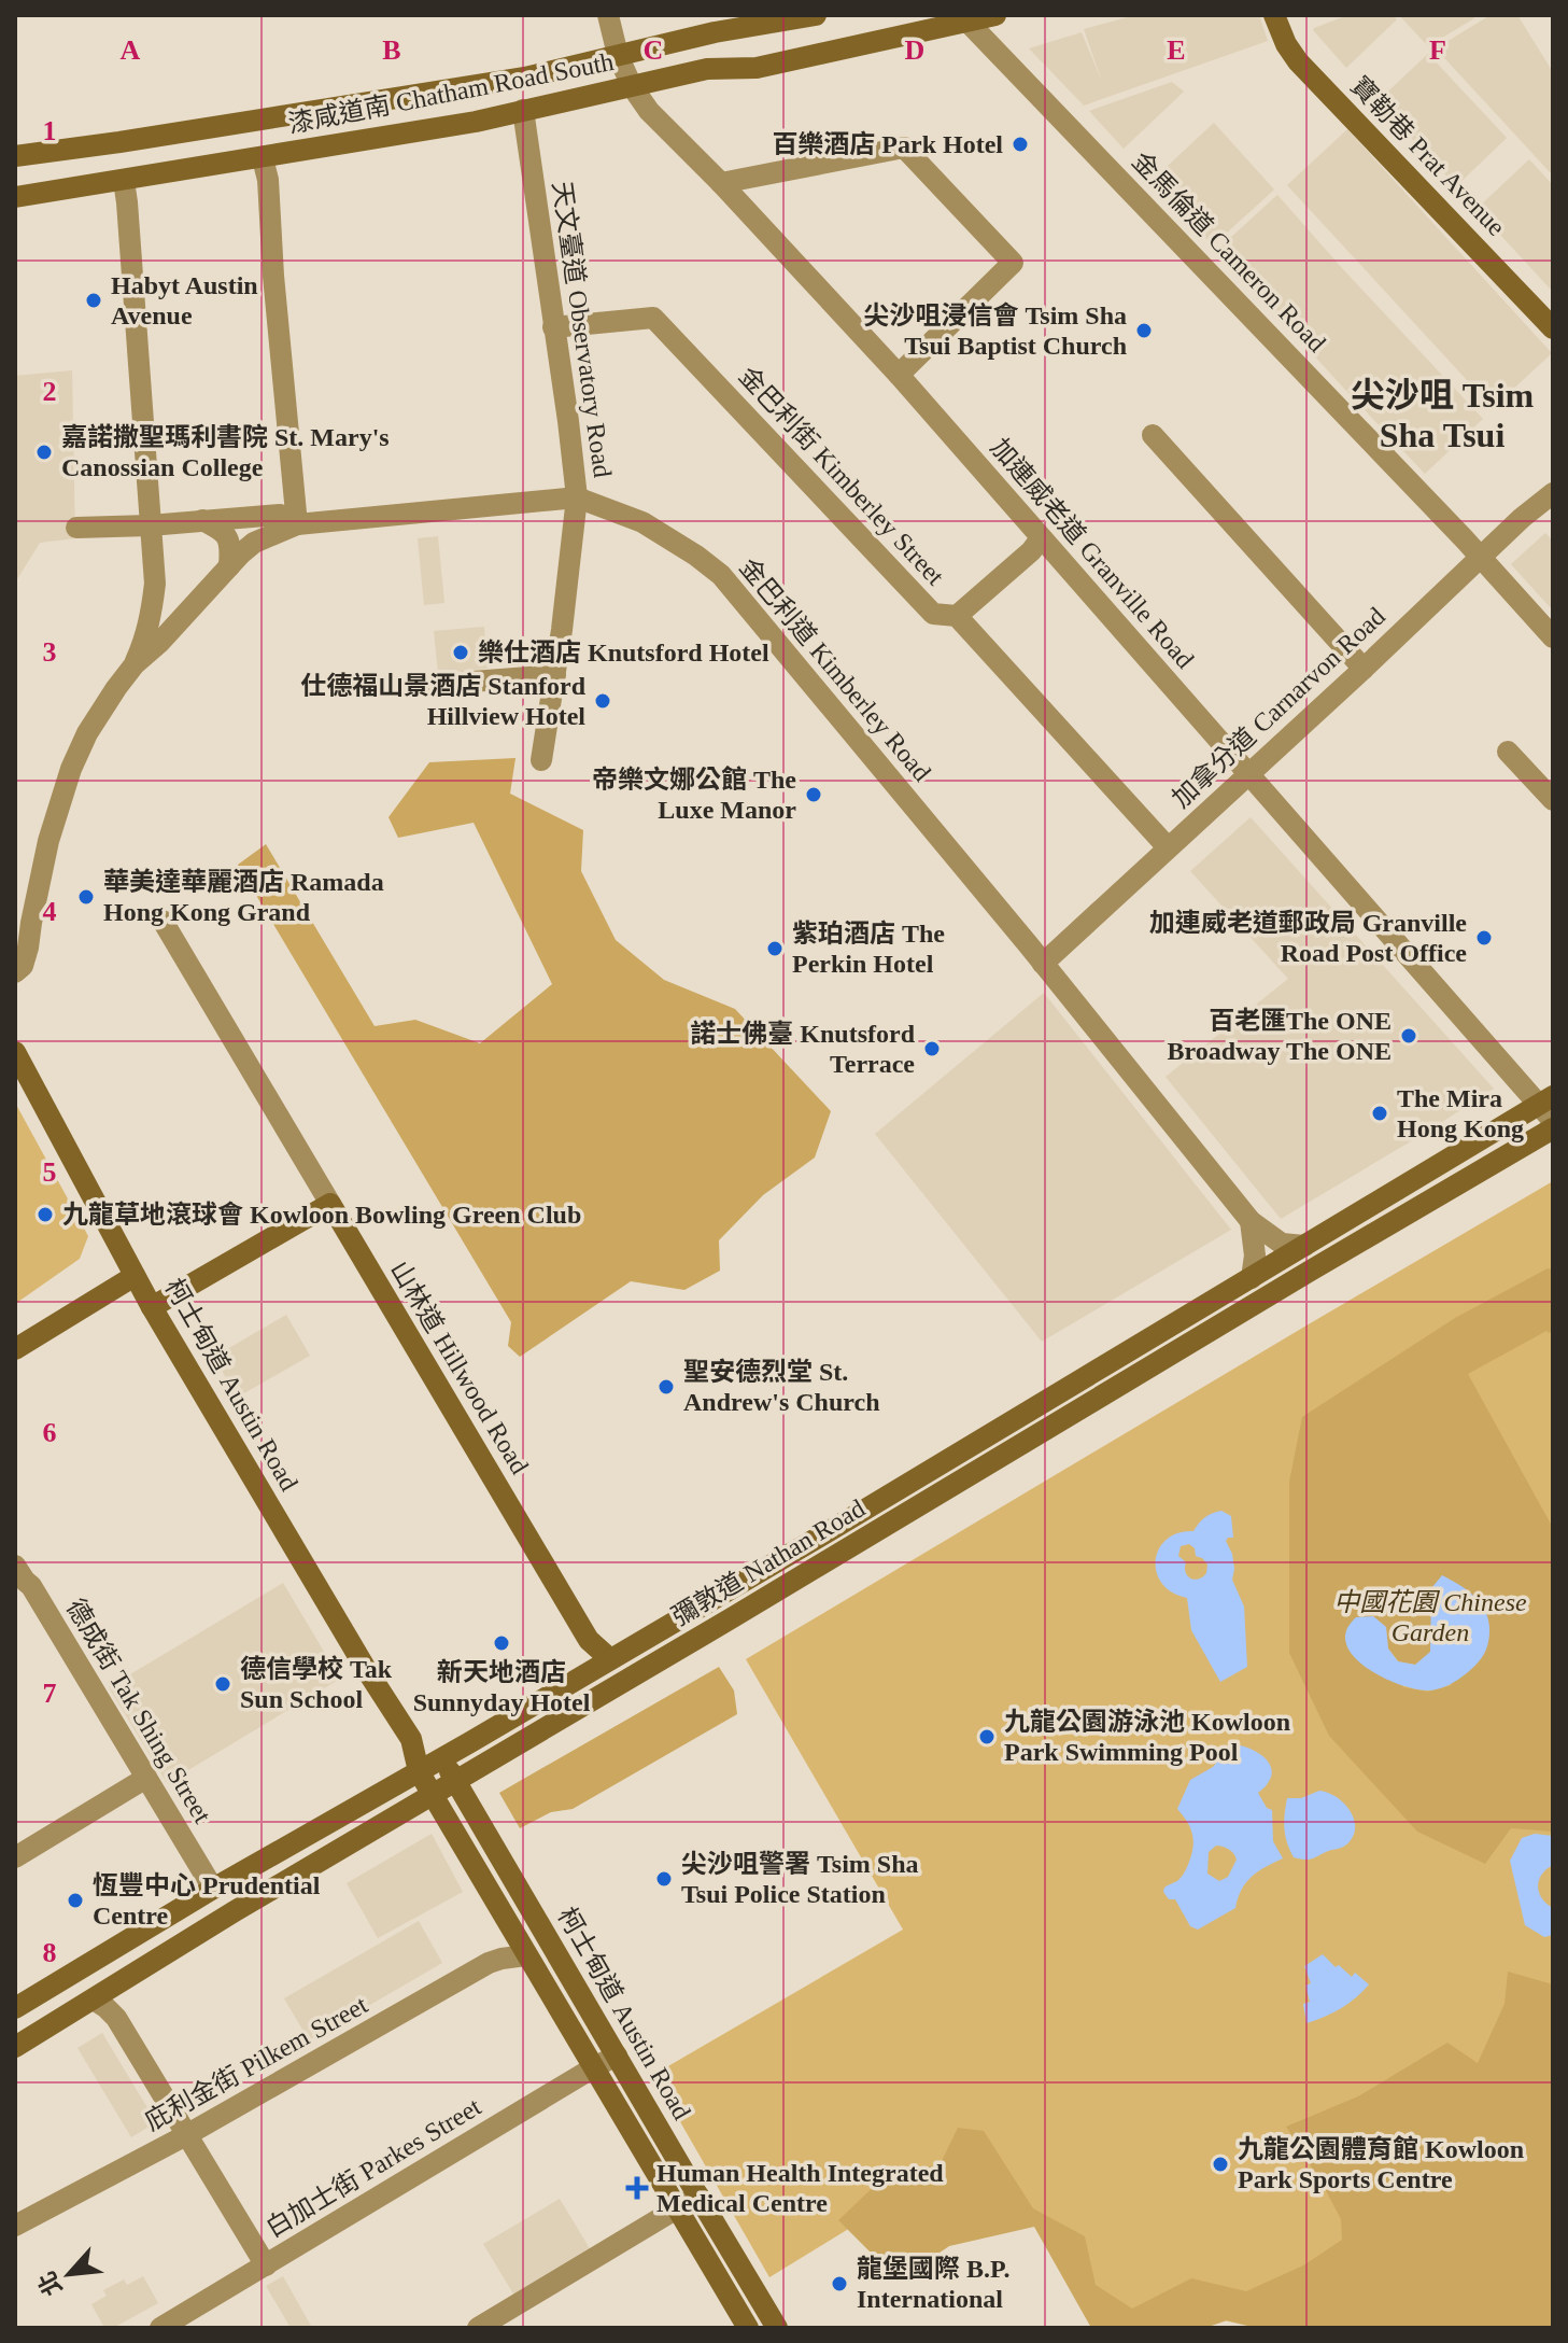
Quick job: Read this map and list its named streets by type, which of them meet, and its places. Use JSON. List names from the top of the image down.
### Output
{
  "streets": {
    "main road": [
      "漆咸道南 Chatham Road South",
      "寶勒巷 Prat Avenue",
      "山林道 Hillwood Road",
      "柯士甸道 Austin Road",
      "彌敦道 Nathan Road"
    ],
    "street": [
      "金馬倫道 Cameron Road",
      "天文臺道 Observatory Road",
      "金巴利街 Kimberley Street",
      "加連威老道 Granville Road",
      "金巴利道 Kimberley Road",
      "加拿分道 Carnarvon Road",
      "德成街 Tak Shing Street",
      "庇利金街 Pilkem Street",
      "白加士街 Parkes Street"
    ]
  },
  "crossings": [
    ["漆咸道南 Chatham Road South", "金馬倫道 Cameron Road"],
    ["漆咸道南 Chatham Road South", "天文臺道 Observatory Road"],
    ["漆咸道南 Chatham Road South", "加連威老道 Granville Road"],
    ["金馬倫道 Cameron Road", "加拿分道 Carnarvon Road"],
    ["天文臺道 Observatory Road", "金巴利街 Kimberley Street"],
    ["天文臺道 Observatory Road", "金巴利道 Kimberley Road"],
    ["金巴利街 Kimberley Street", "加拿分道 Carnarvon Road"],
    ["加連威老道 Granville Road", "加拿分道 Carnarvon Road"],
    ["加連威老道 Granville Road", "彌敦道 Nathan Road"],
    ["金巴利道 Kimberley Road", "加拿分道 Carnarvon Road"],
    ["金巴利道 Kimberley Road", "彌敦道 Nathan Road"],
    ["山林道 Hillwood Road", "彌敦道 Nathan Road"],
    ["柯士甸道 Austin Road", "彌敦道 Nathan Road"],
    ["柯士甸道 Austin Road", "庇利金街 Pilkem Street"],
    ["柯士甸道 Austin Road", "白加士街 Parkes Street"],
    ["彌敦道 Nathan Road", "德成街 Tak Shing Street"]
  ],
  "districts": ["尖沙咀 Tsim Sha Tsui"],
  "parks": ["中國花園 Chinese Garden"],
  "places": {
    "other": [
      "百樂酒店 Park Hotel",
      "Habyt Austin Avenue",
      "尖沙咀浸信會 Tsim Sha Tsui Baptist Church",
      "嘉諾撒聖瑪利書院 St. Mary's Canossian College",
      "樂仕酒店 Knutsford Hotel",
      "仕德福山景酒店 Stanford Hillview Hotel",
      "帝樂文娜公館 The Luxe Manor",
      "華美達華麗酒店 Ramada Hong Kong Grand",
      "加連威老道郵政局 Granville Road Post Office",
      "紫珀酒店 The Perkin Hotel",
      "百老匯The ONE Broadway The ONE",
      "諾士佛臺 Knutsford Terrace",
      "The Mira Hong Kong",
      "九龍草地滾球會 Kowloon Bowling Green Club",
      "聖安德烈堂 St. Andrew's Church",
      "新天地酒店 Sunnyday Hotel",
      "德信學校 Tak Sun School",
      "九龍公園游泳池 Kowloon Park Swimming Pool",
      "尖沙咀警署 Tsim Sha Tsui Police Station",
      "恆豐中心 Prudential Centre",
      "九龍公園體育館 Kowloon Park Sports Centre",
      "龍堡國際 B.P. International"
    ],
    "health": ["Human Health Integrated Medical Centre"]
  },
  "north": "bottom left",
  "grid": {
    "columns": [
      "A",
      "B",
      "C",
      "D",
      "E",
      "F"
    ],
    "rows": [
      "1",
      "2",
      "3",
      "4",
      "5",
      "6",
      "7",
      "8"
    ]
  }
}
